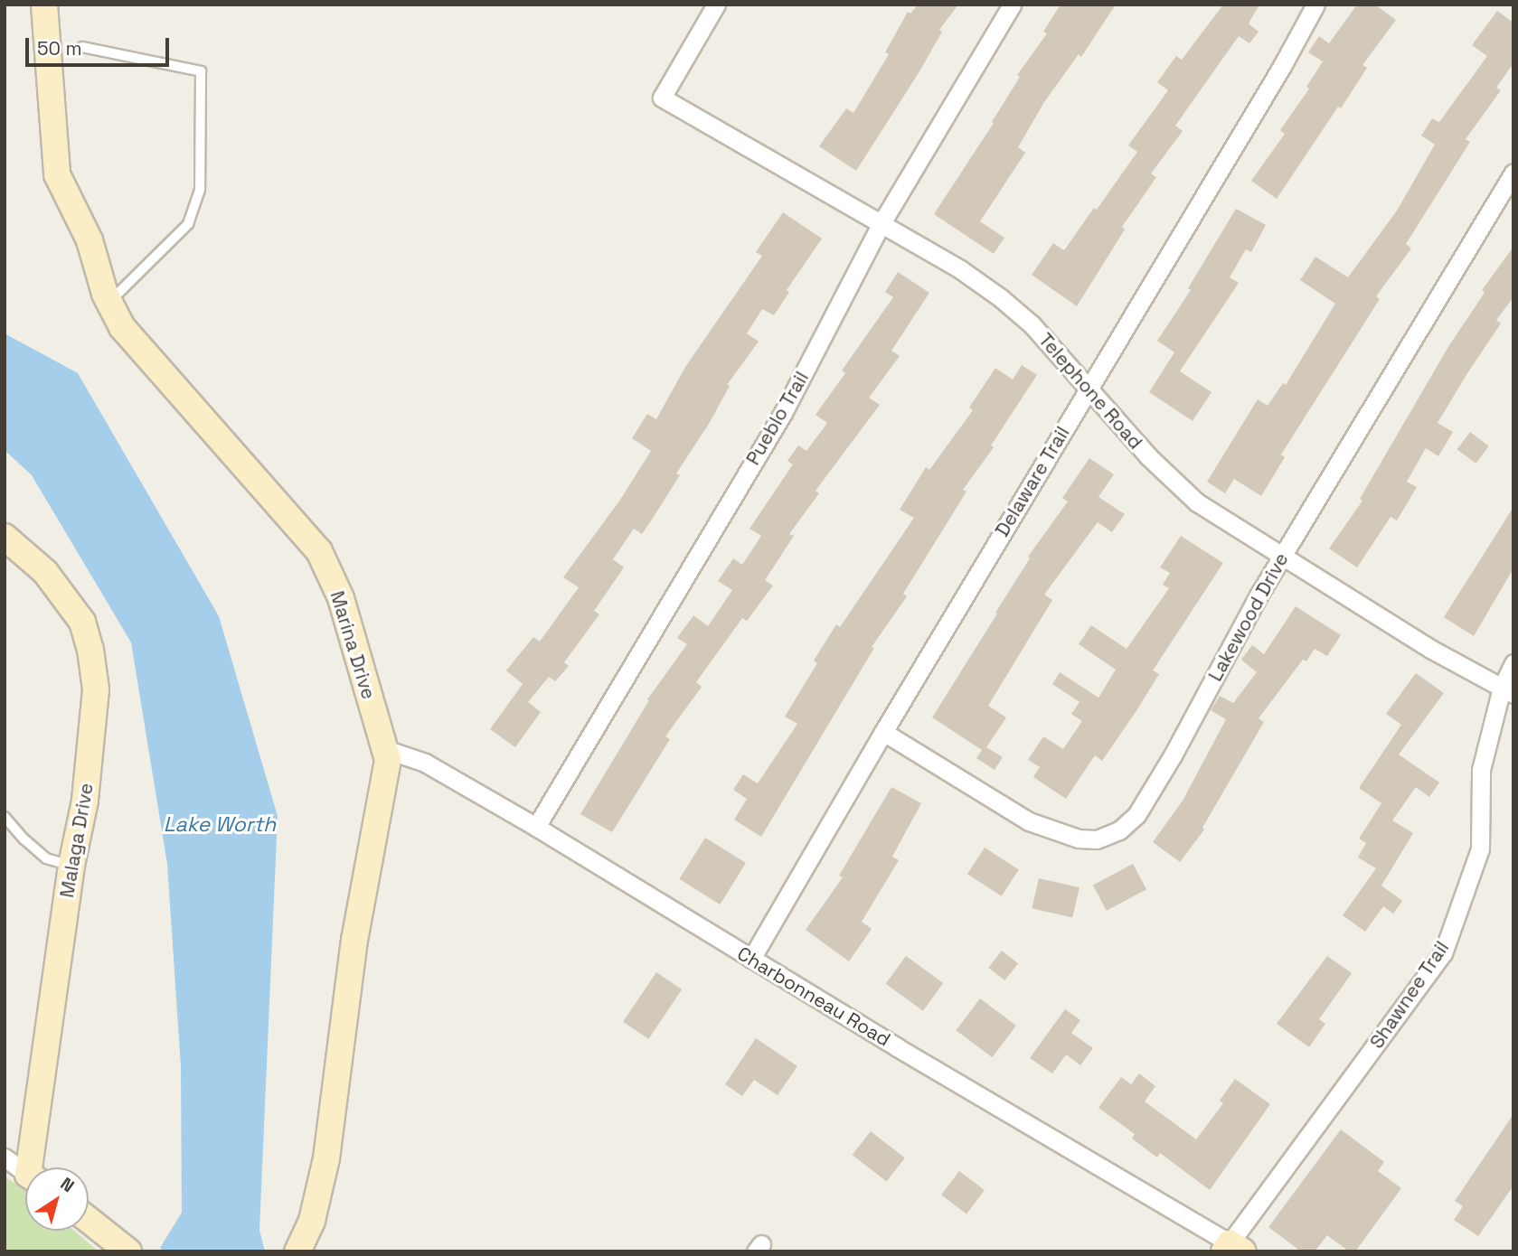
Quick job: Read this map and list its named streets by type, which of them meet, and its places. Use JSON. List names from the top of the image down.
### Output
{
  "streets": {
    "street": [
      "Telephone Road",
      "Pueblo Trail",
      "Delaware Trail",
      "Lakewood Drive",
      "Marina Drive",
      "Malaga Drive",
      "Shawnee Trail",
      "Charbonneau Road"
    ]
  },
  "crossings": [
    ["Telephone Road", "Pueblo Trail"],
    ["Telephone Road", "Delaware Trail"],
    ["Telephone Road", "Lakewood Drive"],
    ["Telephone Road", "Shawnee Trail"],
    ["Pueblo Trail", "Charbonneau Road"],
    ["Delaware Trail", "Lakewood Drive"],
    ["Delaware Trail", "Charbonneau Road"],
    ["Marina Drive", "Charbonneau Road"],
    ["Shawnee Trail", "Charbonneau Road"]
  ],
  "water": ["Lake Worth"],
  "scale_bar": "50 m",
  "north": "top right"
}
